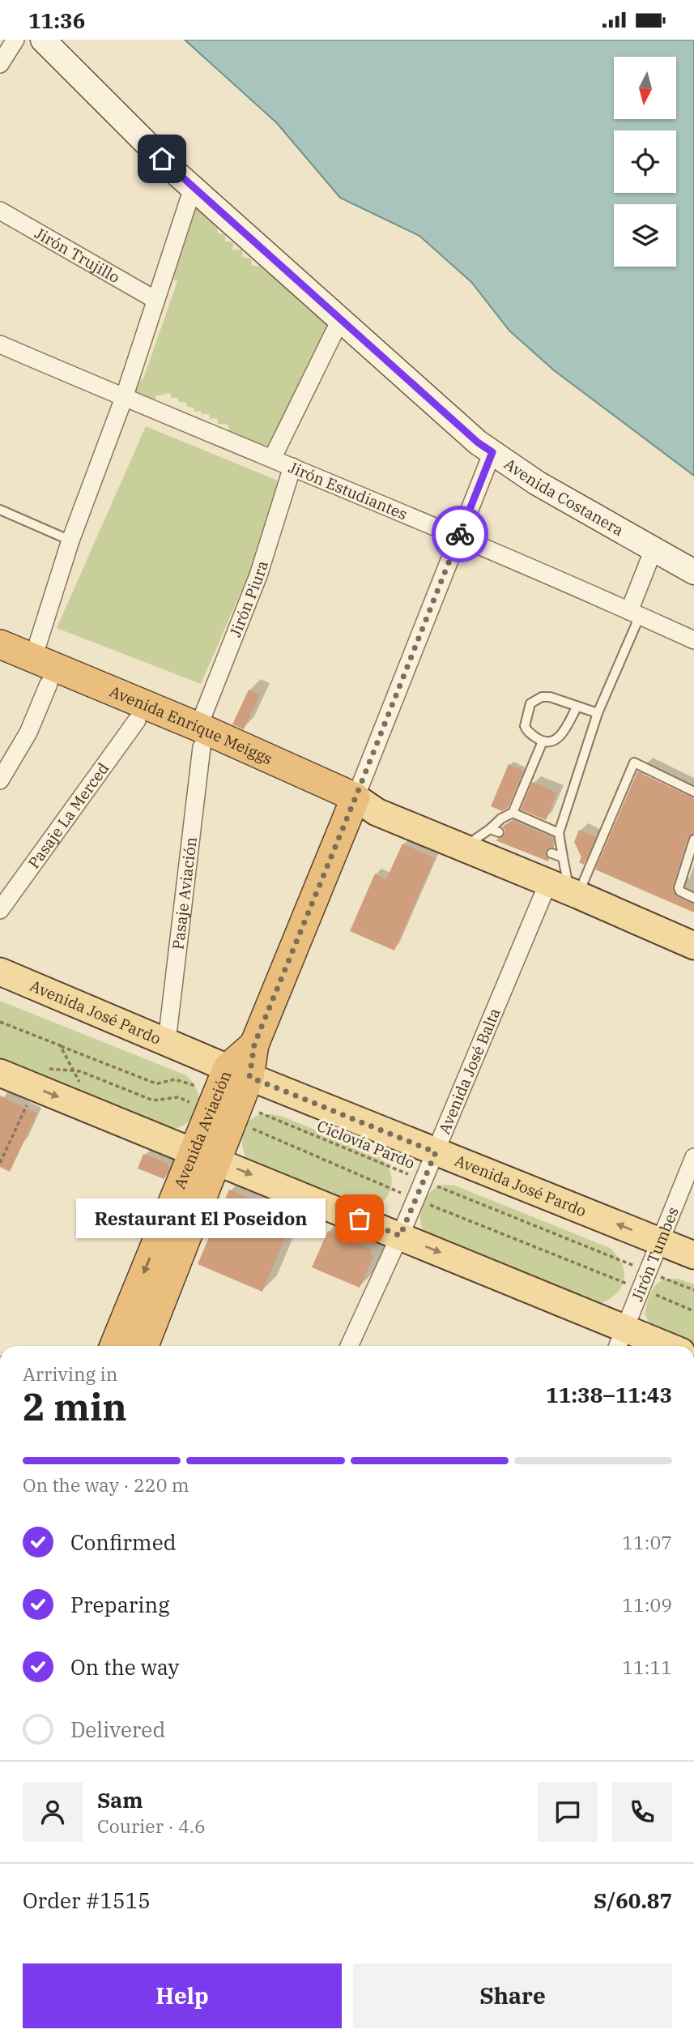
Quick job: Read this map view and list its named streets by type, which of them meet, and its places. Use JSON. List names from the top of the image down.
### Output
{
  "streets": {
    "highway": ["Avenida Enrique Meiggs", "Avenida Aviación"],
    "main road": ["Avenida Costanera", "Avenida José Pardo"],
    "street": [
      "Jirón Trujillo",
      "Jirón Estudiantes",
      "Jirón Piura",
      "Pasaje La Merced",
      "Pasaje Aviación",
      "Avenida José Balta",
      "Jirón Tumbes"
    ],
    "path": ["Ciclovía Pardo"]
  },
  "crossings": [
    ["Jirón Estudiantes", "Jirón Piura"],
    ["Jirón Estudiantes", "Avenida Aviación"],
    ["Avenida Costanera", "Avenida Aviación"],
    ["Jirón Piura", "Avenida Enrique Meiggs"],
    ["Jirón Piura", "Pasaje Aviación"],
    ["Avenida Enrique Meiggs", "Pasaje La Merced"],
    ["Avenida Enrique Meiggs", "Pasaje Aviación"],
    ["Avenida Enrique Meiggs", "Avenida José Balta"],
    ["Avenida Enrique Meiggs", "Avenida Aviación"],
    ["Pasaje Aviación", "Avenida José Pardo"],
    ["Avenida José Pardo", "Avenida José Balta"],
    ["Avenida José Pardo", "Avenida Aviación"],
    ["Avenida José Pardo", "Jirón Tumbes"],
    ["Avenida José Balta", "Ciclovía Pardo"],
    ["Avenida Aviación", "Ciclovía Pardo"],
    ["Ciclovía Pardo", "Jirón Tumbes"]
  ],
  "places": ["Restaurant El Poseidon"],
  "north": "bottom",
  "page": {
    "status": "11:36",
    "bubble": "Restaurant El Poseidon",
    "heading": ["2 min", "Arriving in", "11:38–11:43"],
    "panel": [
      "Sam",
      "Courier · 4.6",
      "Order #1515",
      "S/60.87"
    ],
    "bar": "On the way · 220 m",
    "list": [
      ["Confirmed", "11:07"],
      ["Preparing", "11:09"],
      ["On the way", "11:11"],
      "Delivered"
    ],
    "buttons": ["Help", "Share"]
  }
}
